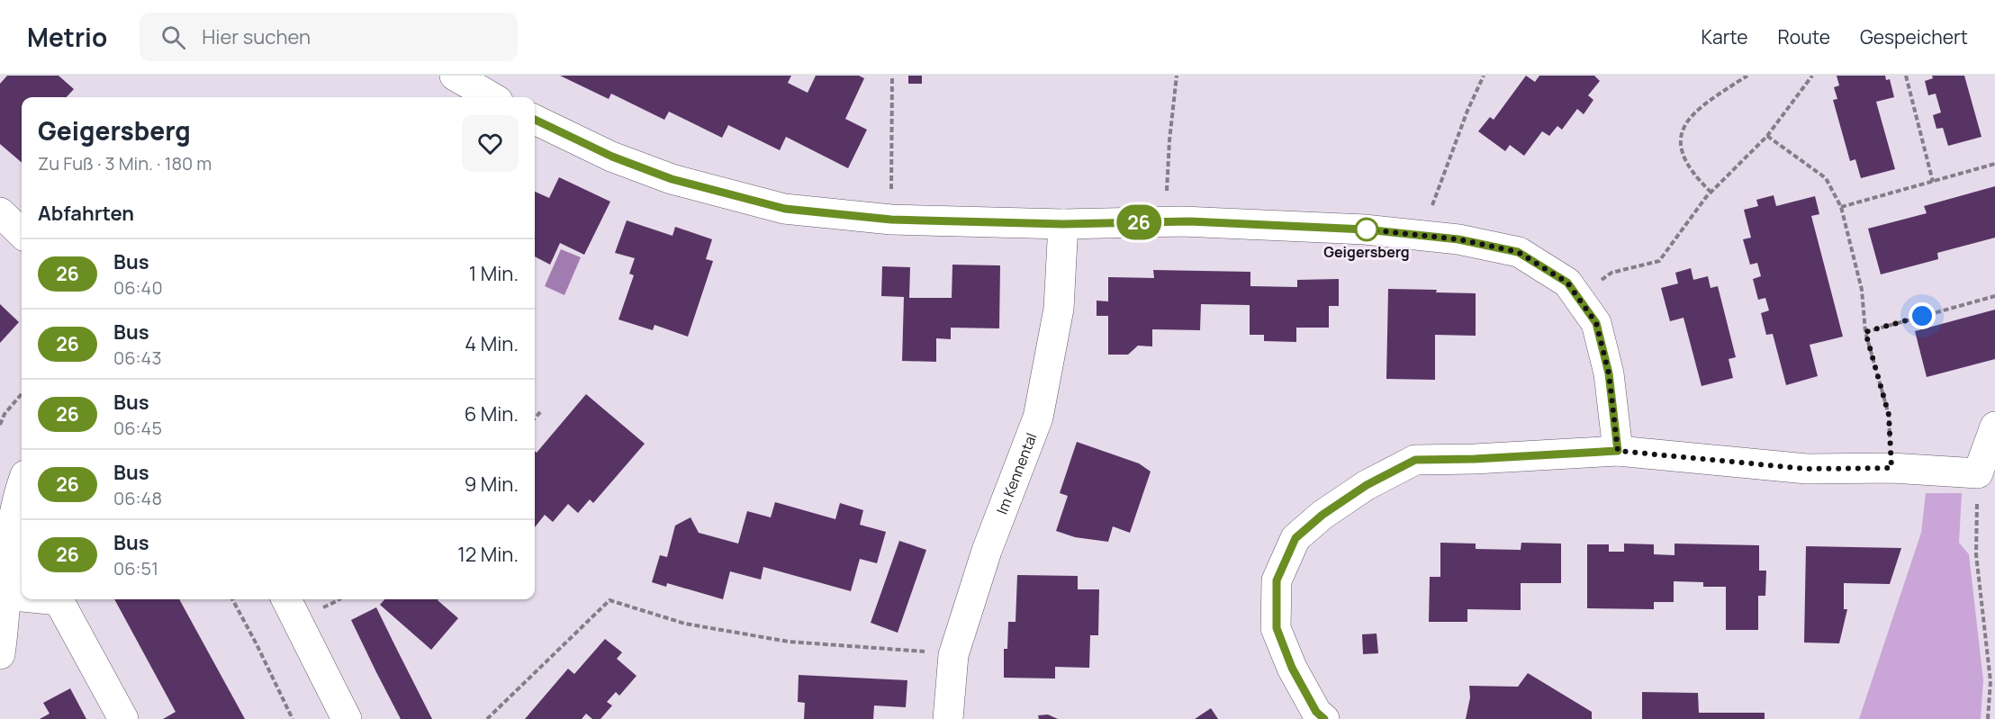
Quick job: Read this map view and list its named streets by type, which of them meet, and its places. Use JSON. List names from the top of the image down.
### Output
{
  "streets": {
    "street": ["Im Kennental"]
  },
  "places": ["Geigersberg"],
  "lines": ["bus line 26"],
  "page": {
    "header": "Metrio",
    "search": "Hier suchen",
    "nav": ["Karte", "Route", "Gespeichert"],
    "on_map": "26",
    "heading": [
      ["Geigersberg", "Zu Fuß · 3 Min. · 180 m"],
      "Abfahrten"
    ],
    "list": [
      {
        "mark": "26",
        "name": "Bus",
        "note": "06:40",
        "value": "1 Min."
      },
      {
        "mark": "26",
        "name": "Bus",
        "note": "06:43",
        "value": "4 Min."
      },
      {
        "mark": "26",
        "name": "Bus",
        "note": "06:45",
        "value": "6 Min."
      },
      {
        "mark": "26",
        "name": "Bus",
        "note": "06:48",
        "value": "9 Min."
      },
      {
        "mark": "26",
        "name": "Bus",
        "note": "06:51",
        "value": "12 Min."
      }
    ]
  }
}
